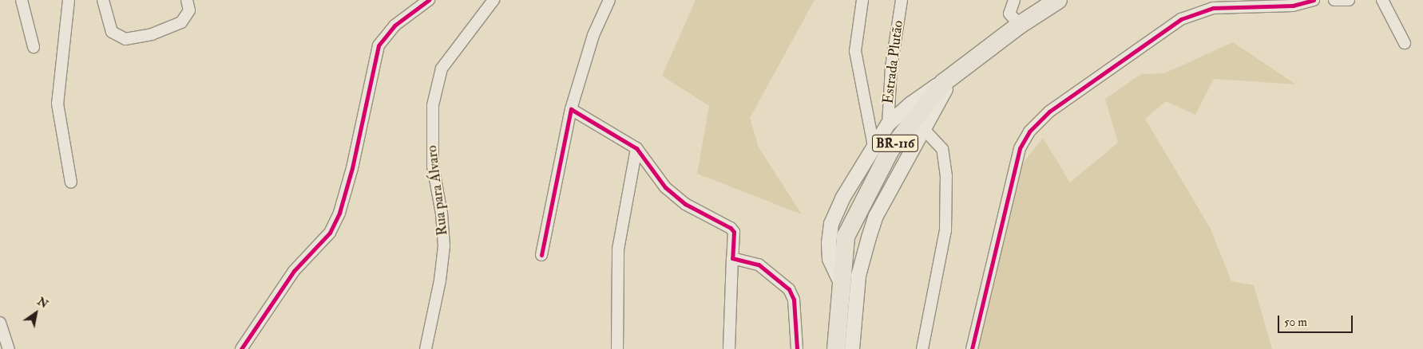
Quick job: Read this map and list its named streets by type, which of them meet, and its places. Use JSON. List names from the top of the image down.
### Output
{
  "streets": {
    "highway": ["BR-116"],
    "street": ["Estrada Plutão", "Rua para Álvaro"]
  },
  "scale_bar": "50 m",
  "north": "top right"
}
